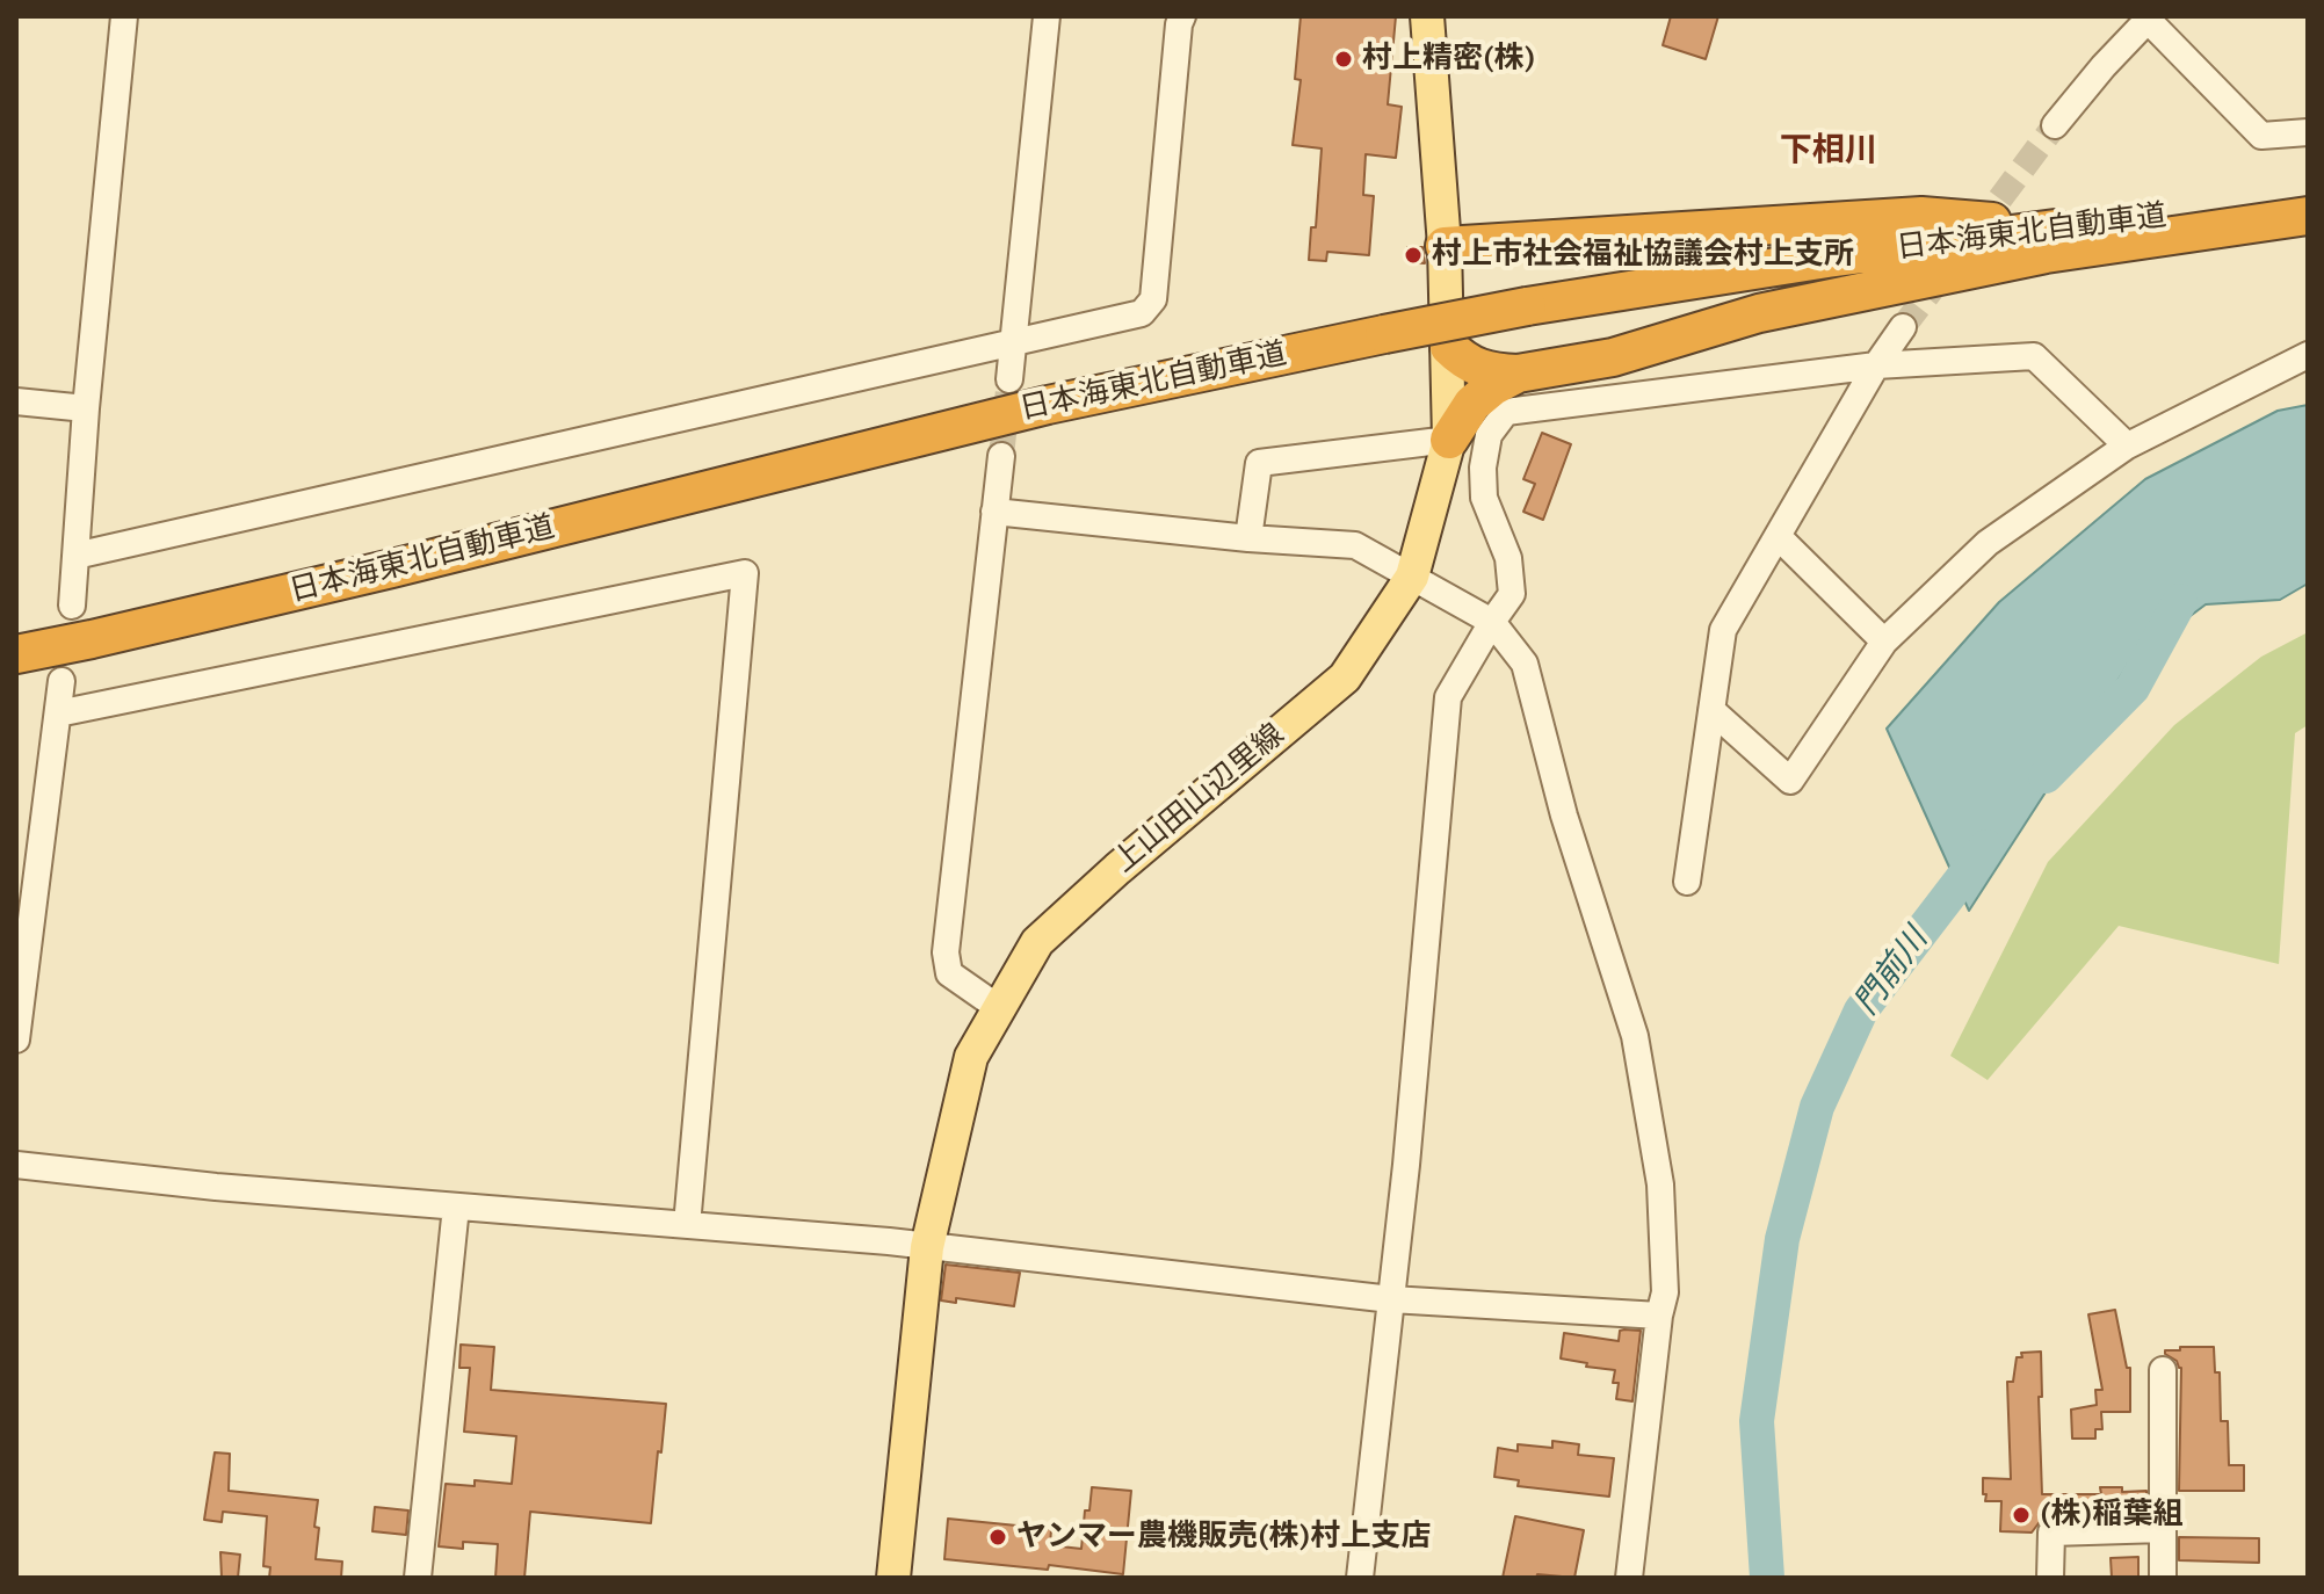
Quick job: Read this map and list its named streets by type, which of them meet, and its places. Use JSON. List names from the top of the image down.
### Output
{
  "streets": {
    "highway": ["日本海東北自動車道"],
    "main road": ["上山田山辺里線"]
  },
  "districts": ["下相川"],
  "water": ["門前川"],
  "places": [
    "村上精密(株)",
    "村上市社会福祉協議会村上支所",
    "(株)稲葉組",
    "ヤンマー農機販売(株)村上支店"
  ]
}
